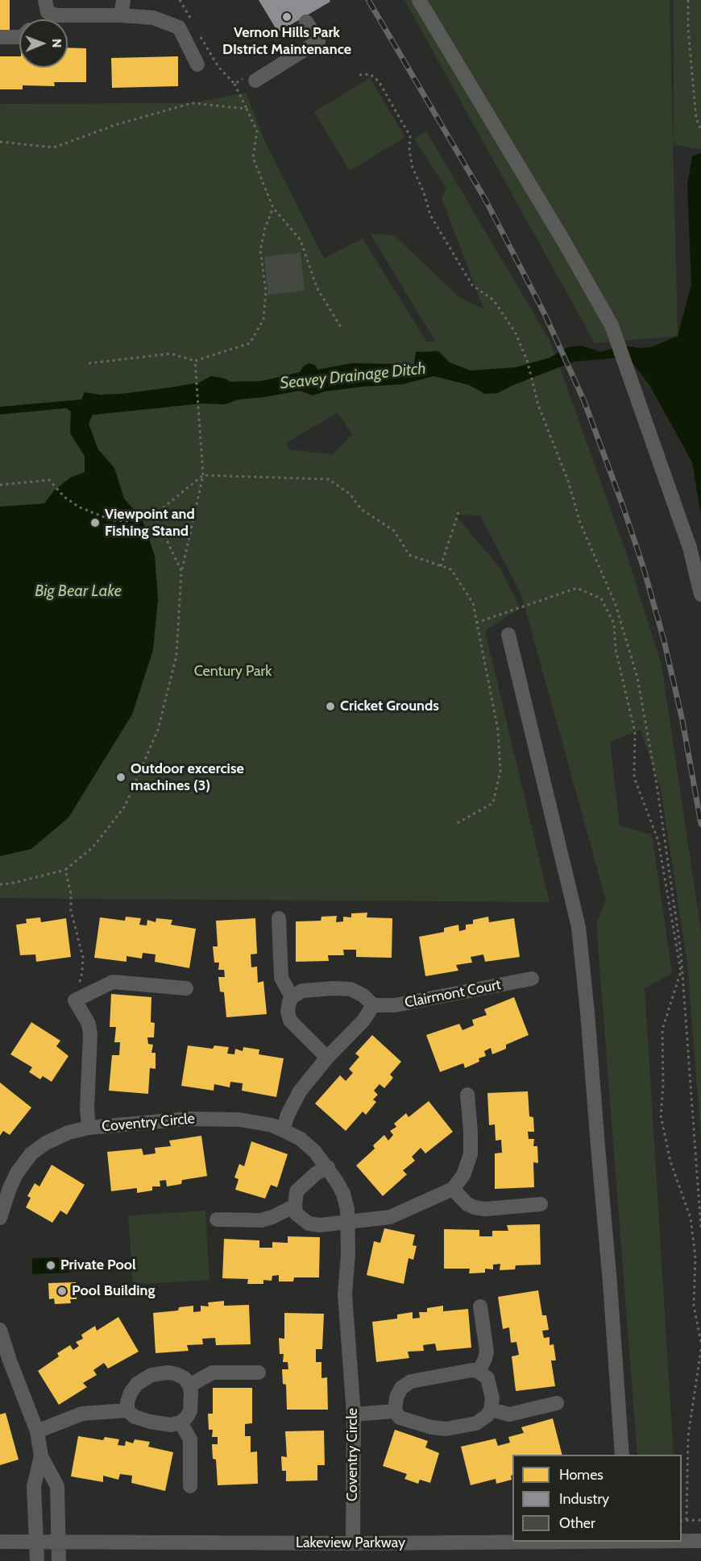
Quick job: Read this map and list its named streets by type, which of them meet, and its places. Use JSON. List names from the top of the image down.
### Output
{
  "streets": {
    "street": ["Clairmont Court", "Coventry Circle", "Lakeview Parkway"]
  },
  "crossings": [
    ["Coventry Circle", "Lakeview Parkway"]
  ],
  "water": ["Seavey Drainage Ditch", "Big Bear Lake"],
  "parks": ["Century Park"],
  "places": [
    "Vernon Hills Park DIstrict Maintenance",
    "Viewpoint and Fishing Stand",
    "Cricket Grounds",
    "Outdoor excercise machines (3)",
    "Private Pool",
    "Pool Building"
  ],
  "legend": ["Homes", "Industry", "Other"],
  "north": "right"
}
